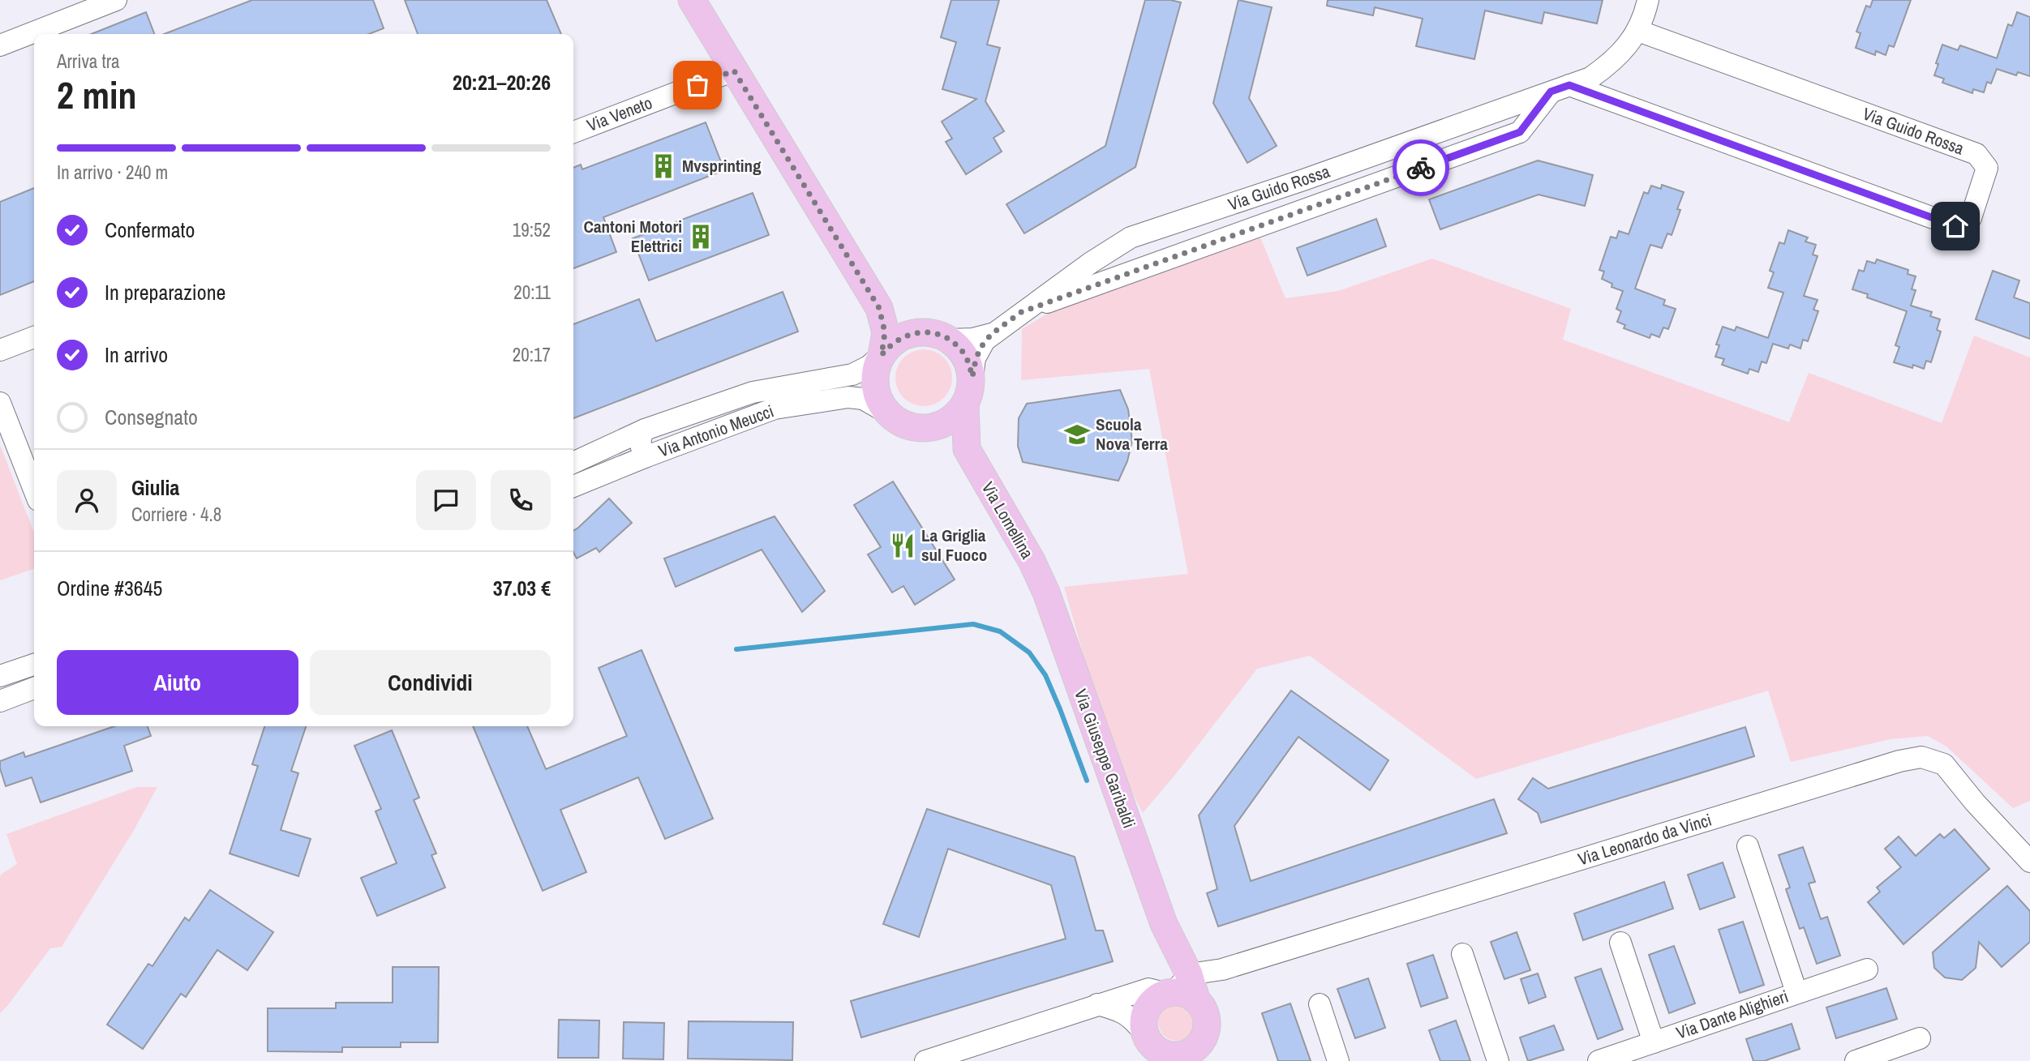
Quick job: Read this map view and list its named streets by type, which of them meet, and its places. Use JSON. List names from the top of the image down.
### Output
{
  "streets": {
    "main road": ["Via Lomellina", "Via Giuseppe Garibaldi"],
    "street": [
      "Via Veneto",
      "Via Guido Rossa",
      "Via Antonio Meucci",
      "Via Leonardo da Vinci",
      "Via Dante Alighieri"
    ]
  },
  "crossings": [
    ["Via Guido Rossa", "Via Antonio Meucci"],
    ["Via Guido Rossa", "Via Lomellina"],
    ["Via Antonio Meucci", "Via Lomellina"],
    ["Via Lomellina", "Via Giuseppe Garibaldi"],
    ["Via Giuseppe Garibaldi", "Via Leonardo da Vinci"]
  ],
  "places": {
    "building": ["Mvsprinting", "Cantoni Motori Elettrici"],
    "school or university": ["Scuola Nova Terra"],
    "restaurant": ["La Griglia sul Fuoco"]
  },
  "page": {
    "heading": ["2 min", "Arriva tra", "20:21–20:26"],
    "panel": [
      "Giulia",
      "Corriere · 4.8",
      "Ordine #3645",
      "37.03 €"
    ],
    "bar": "In arrivo · 240 m",
    "list": [
      ["Confermato", "19:52"],
      ["In preparazione", "20:11"],
      ["In arrivo", "20:17"],
      "Consegnato"
    ],
    "buttons": ["Aiuto", "Condividi"]
  }
}
